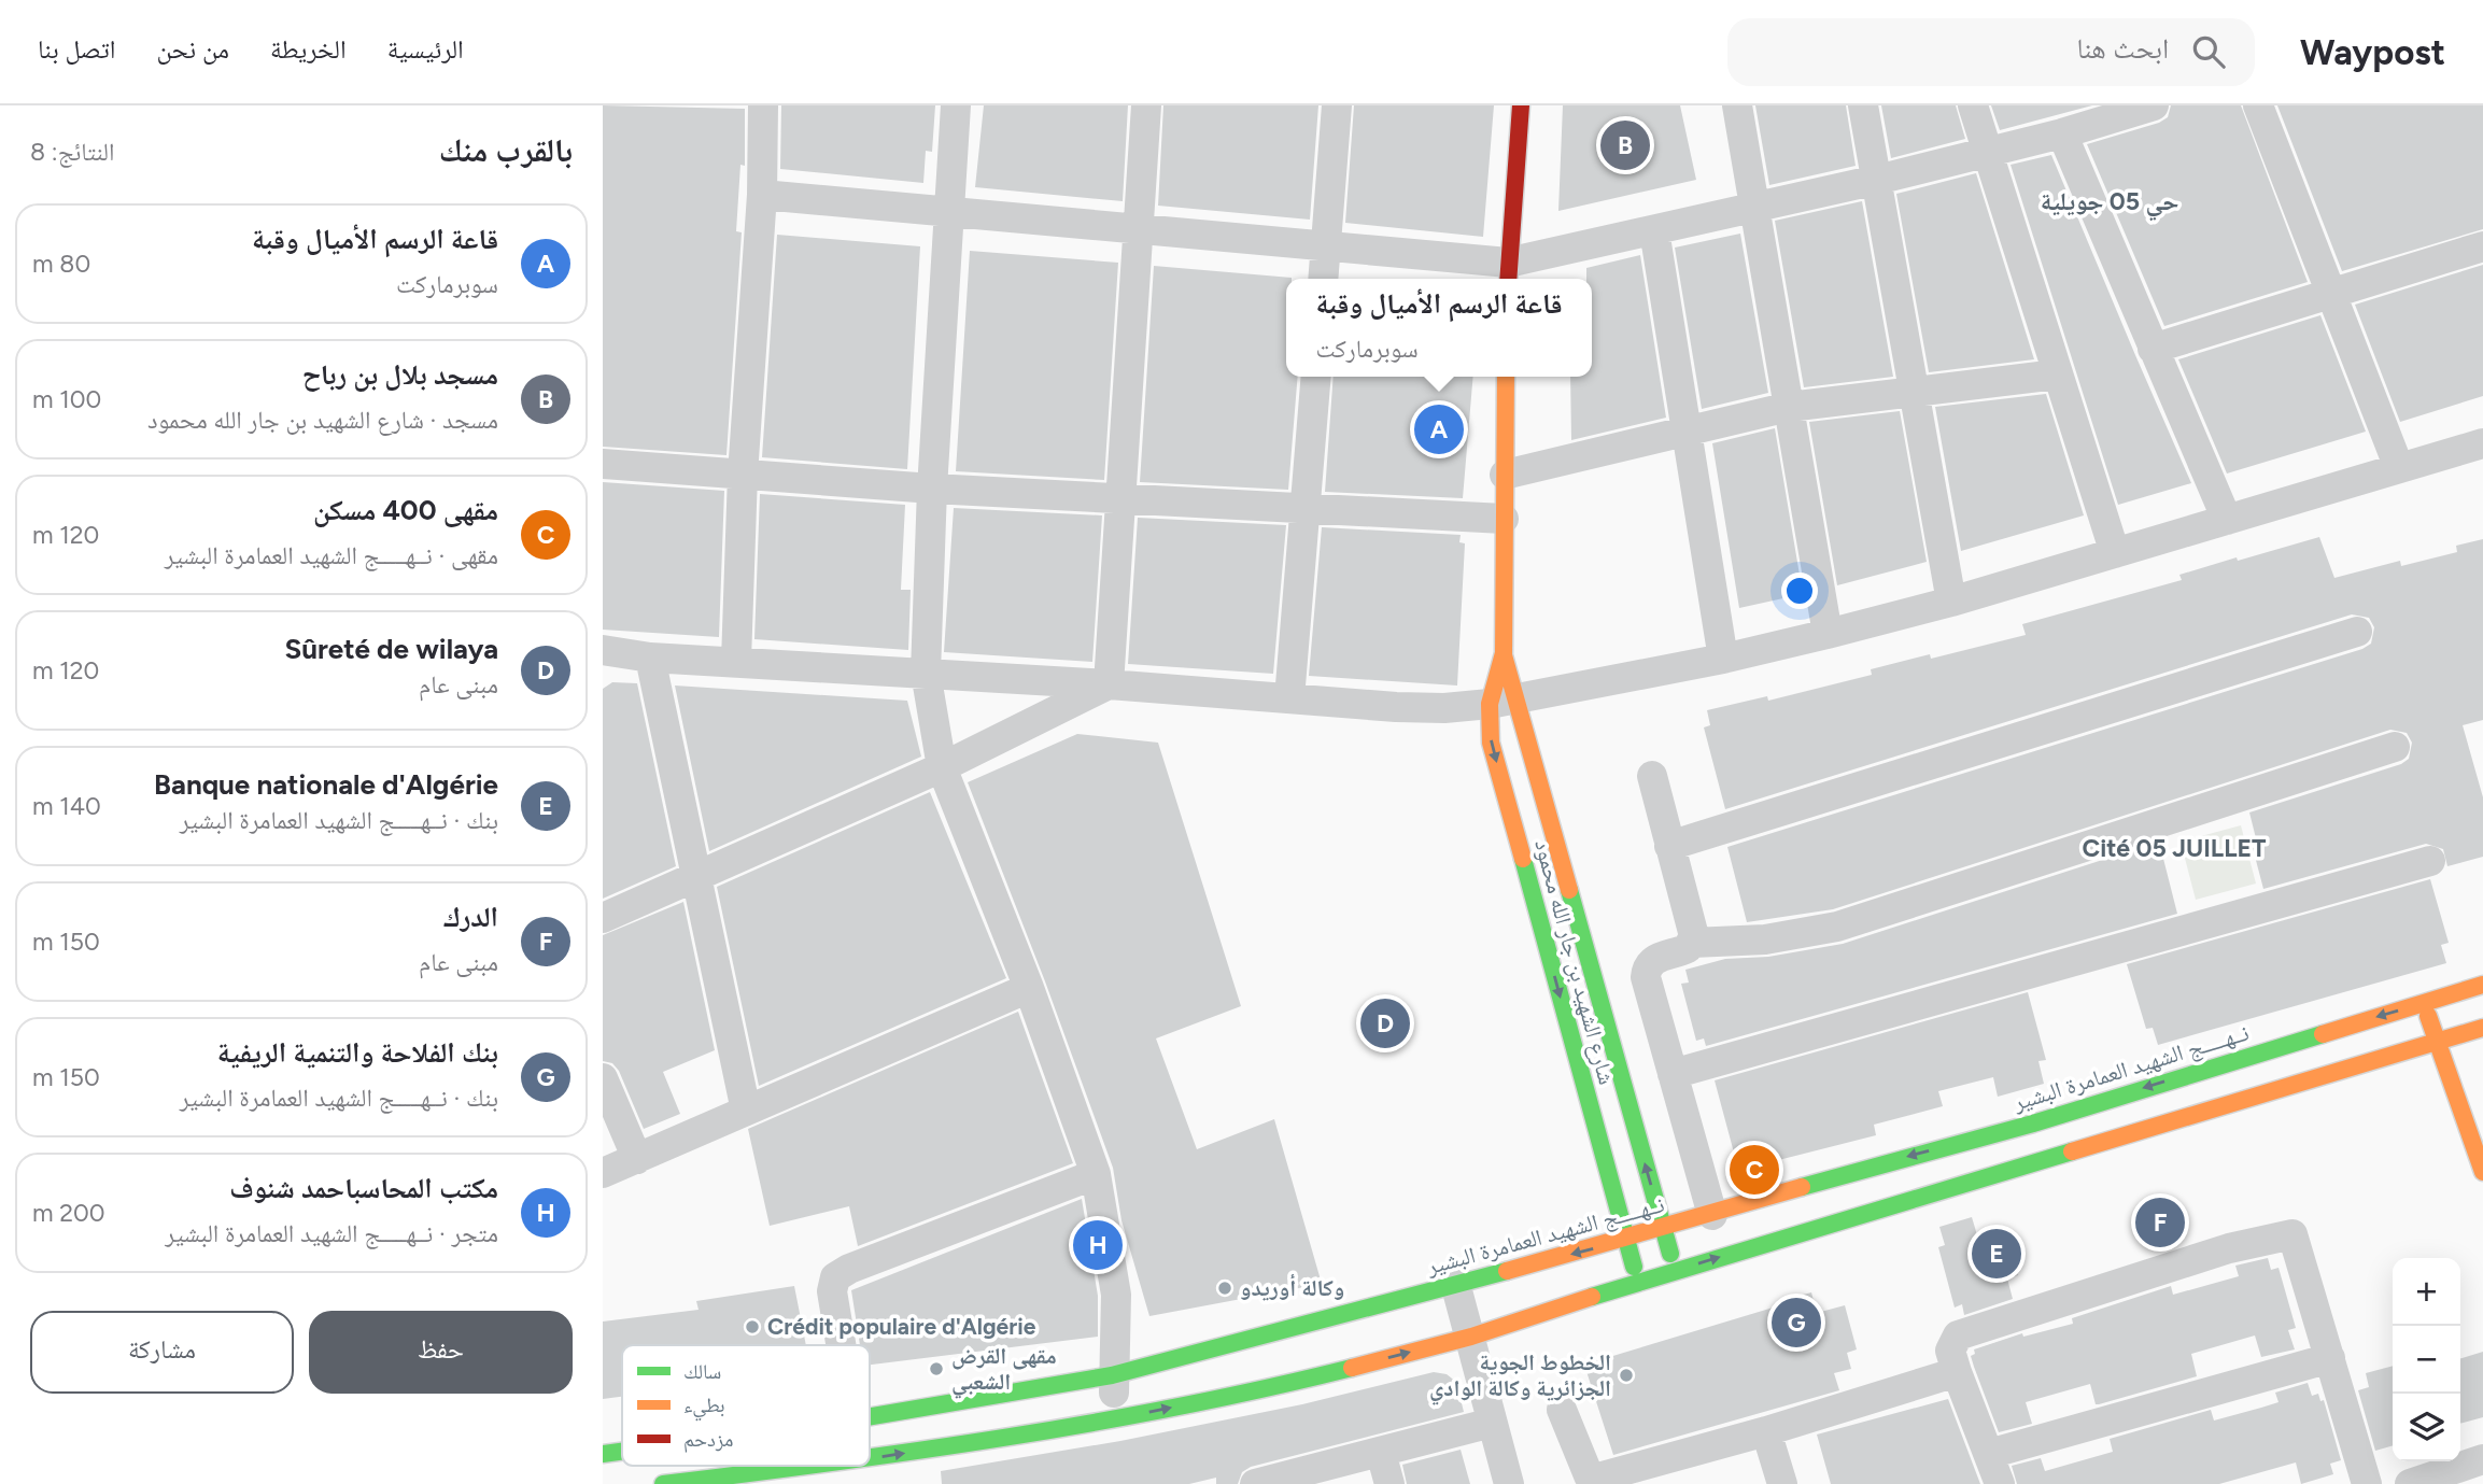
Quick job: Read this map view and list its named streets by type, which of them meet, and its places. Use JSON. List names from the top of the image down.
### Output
{
  "streets": {
    "main road": ["شارع الشهيد بن جار الله محمود", "نــهـــــج الشهيد العمامرة البشير"]
  },
  "crossings": [
    ["شارع الشهيد بن جار الله محمود", "نــهـــــج الشهيد العمامرة البشير"]
  ],
  "districts": ["حي 05 جويلية", "Cité 05 JUILLET"],
  "places": [
    "وكالة أوريدو",
    "Crédit populaire d'Algérie",
    "مقهى القرض الشعبي",
    "الخطوط الجوية الجزائرية وكالة الوادي"
  ],
  "legend": ["سالك", "بطيء", "مزدحم"],
  "page": {
    "header": "Waypost",
    "search": "ابحث هنا",
    "nav": [
      "الرئيسية",
      "الخريطة",
      "من نحن",
      "اتصل بنا"
    ],
    "heading": ["بالقرب منك", "النتائج: 8"],
    "pins": [
      "B",
      "A",
      "D",
      "C",
      "F",
      "H",
      "E",
      "G"
    ],
    "list": [
      {
        "mark": "A",
        "name": "قاعة الرسم الأميال وقبة",
        "note": "سوبرماركت",
        "value": "80 m"
      },
      {
        "mark": "B",
        "name": "مسجد بلال بن رباح",
        "note": "مسجد · شارع الشهيد بن جار الله محمود",
        "value": "100 m"
      },
      {
        "mark": "C",
        "name": "مقهى 400 مسكن",
        "note": "مقهى · نــهـــــج الشهيد العمامرة البشير",
        "value": "120 m"
      },
      {
        "mark": "D",
        "name": "Sûreté de wilaya",
        "note": "مبنى عام",
        "value": "120 m"
      },
      {
        "mark": "E",
        "name": "Banque nationale d'Algérie",
        "note": "بنك · نــهـــــج الشهيد العمامرة البشير",
        "value": "140 m"
      },
      {
        "mark": "F",
        "name": "الدرك",
        "note": "مبنى عام",
        "value": "150 m"
      },
      {
        "mark": "G",
        "name": "بنك الفلاحة والتنمية الريفية",
        "note": "بنك · نــهـــــج الشهيد العمامرة البشير",
        "value": "150 m"
      },
      {
        "mark": "H",
        "name": "مكتب المحاسباحمد شنوف",
        "note": "متجر · نــهـــــج الشهيد العمامرة البشير",
        "value": "200 m"
      }
    ],
    "popup": ["قاعة الرسم الأميال وقبة", "سوبرماركت"],
    "map_buttons": ["+", "−"],
    "buttons": ["حفظ", "مشاركة"]
  }
}
